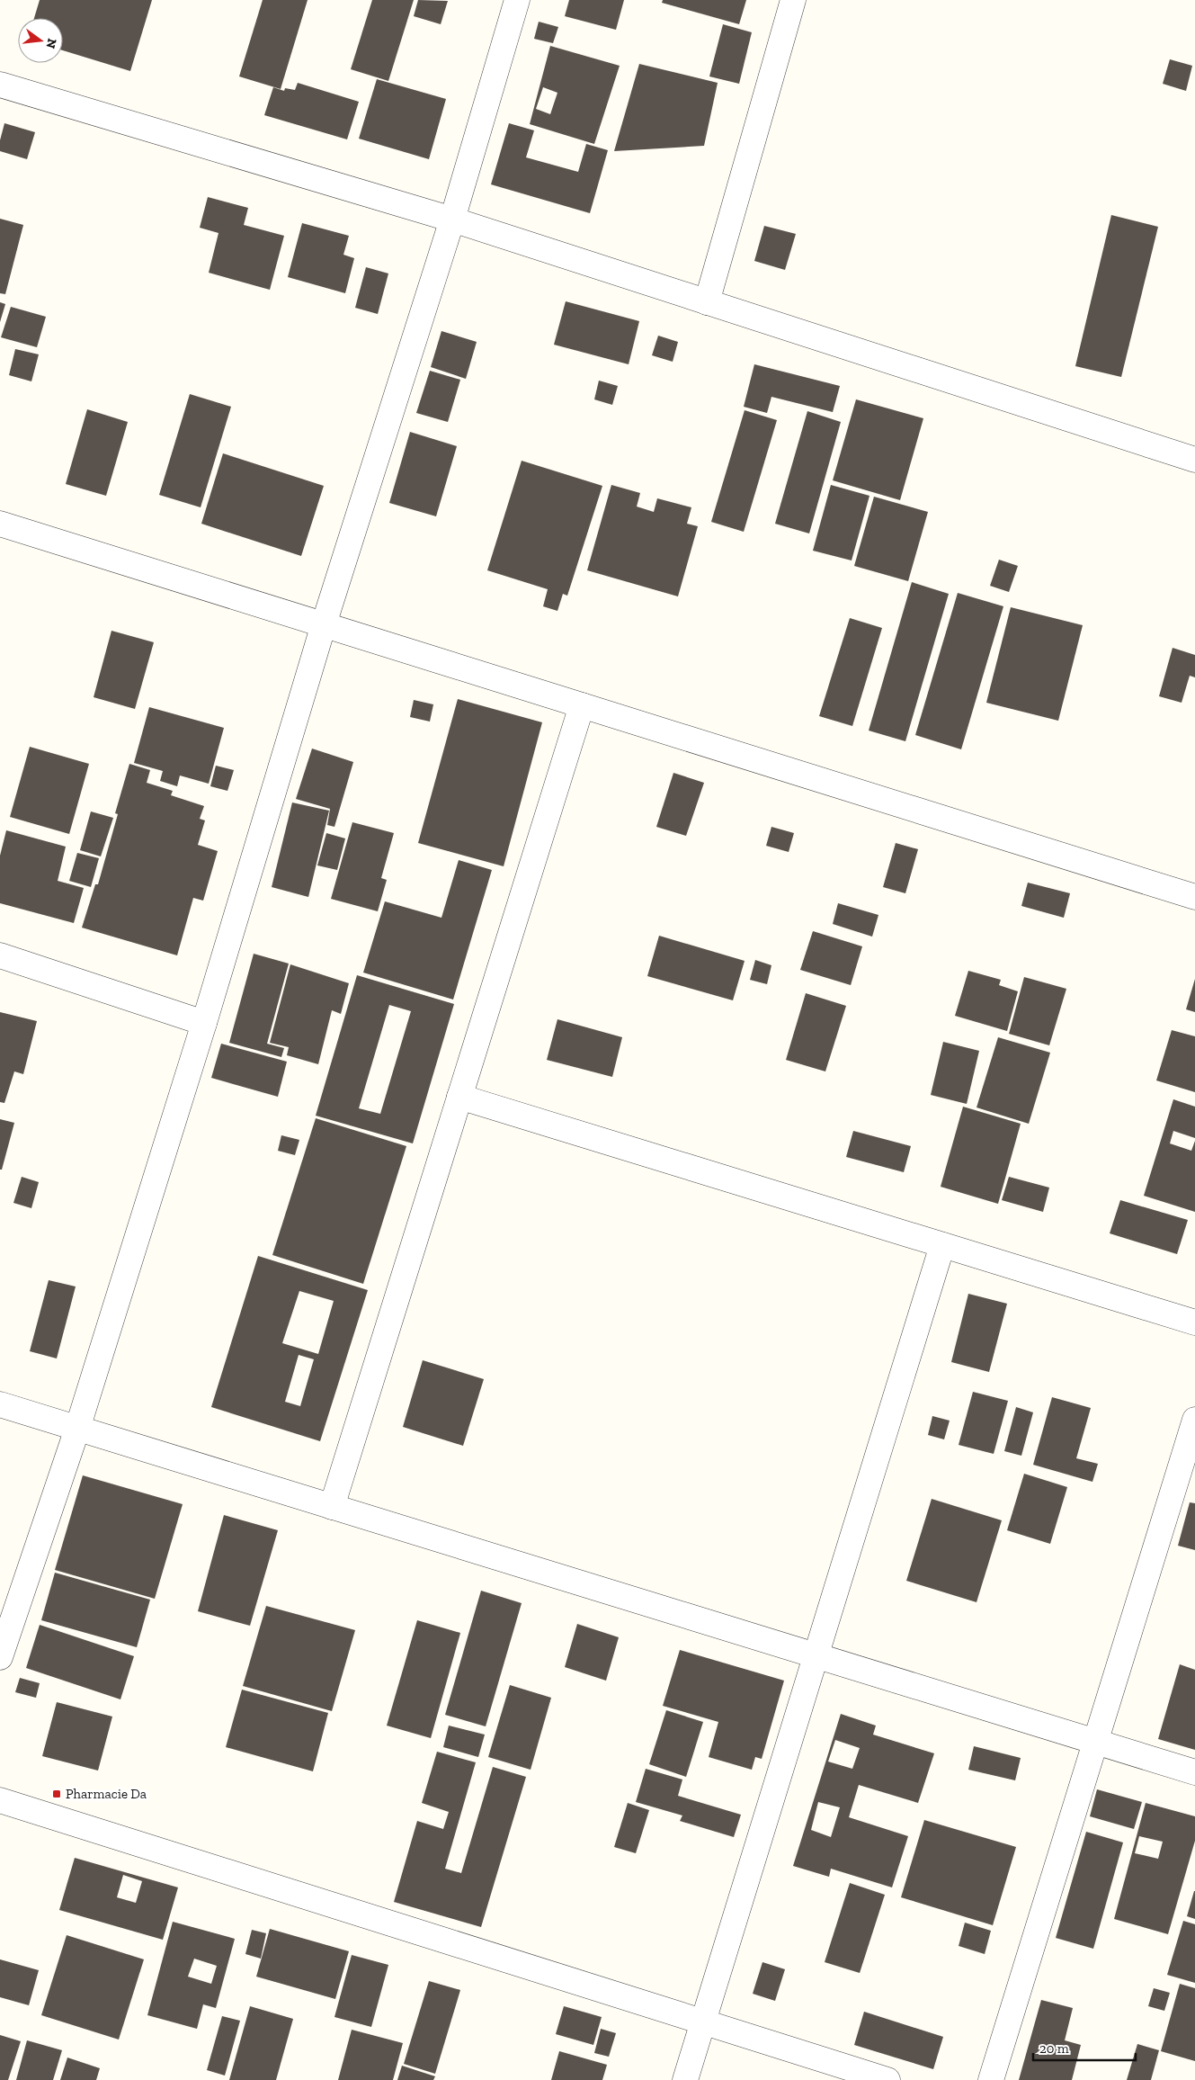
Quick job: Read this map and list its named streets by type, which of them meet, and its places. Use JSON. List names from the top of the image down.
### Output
{
  "places": {
    "transit": ["Pharmacie Da"]
  },
  "scale_bar": "20 m",
  "north": "right"
}
